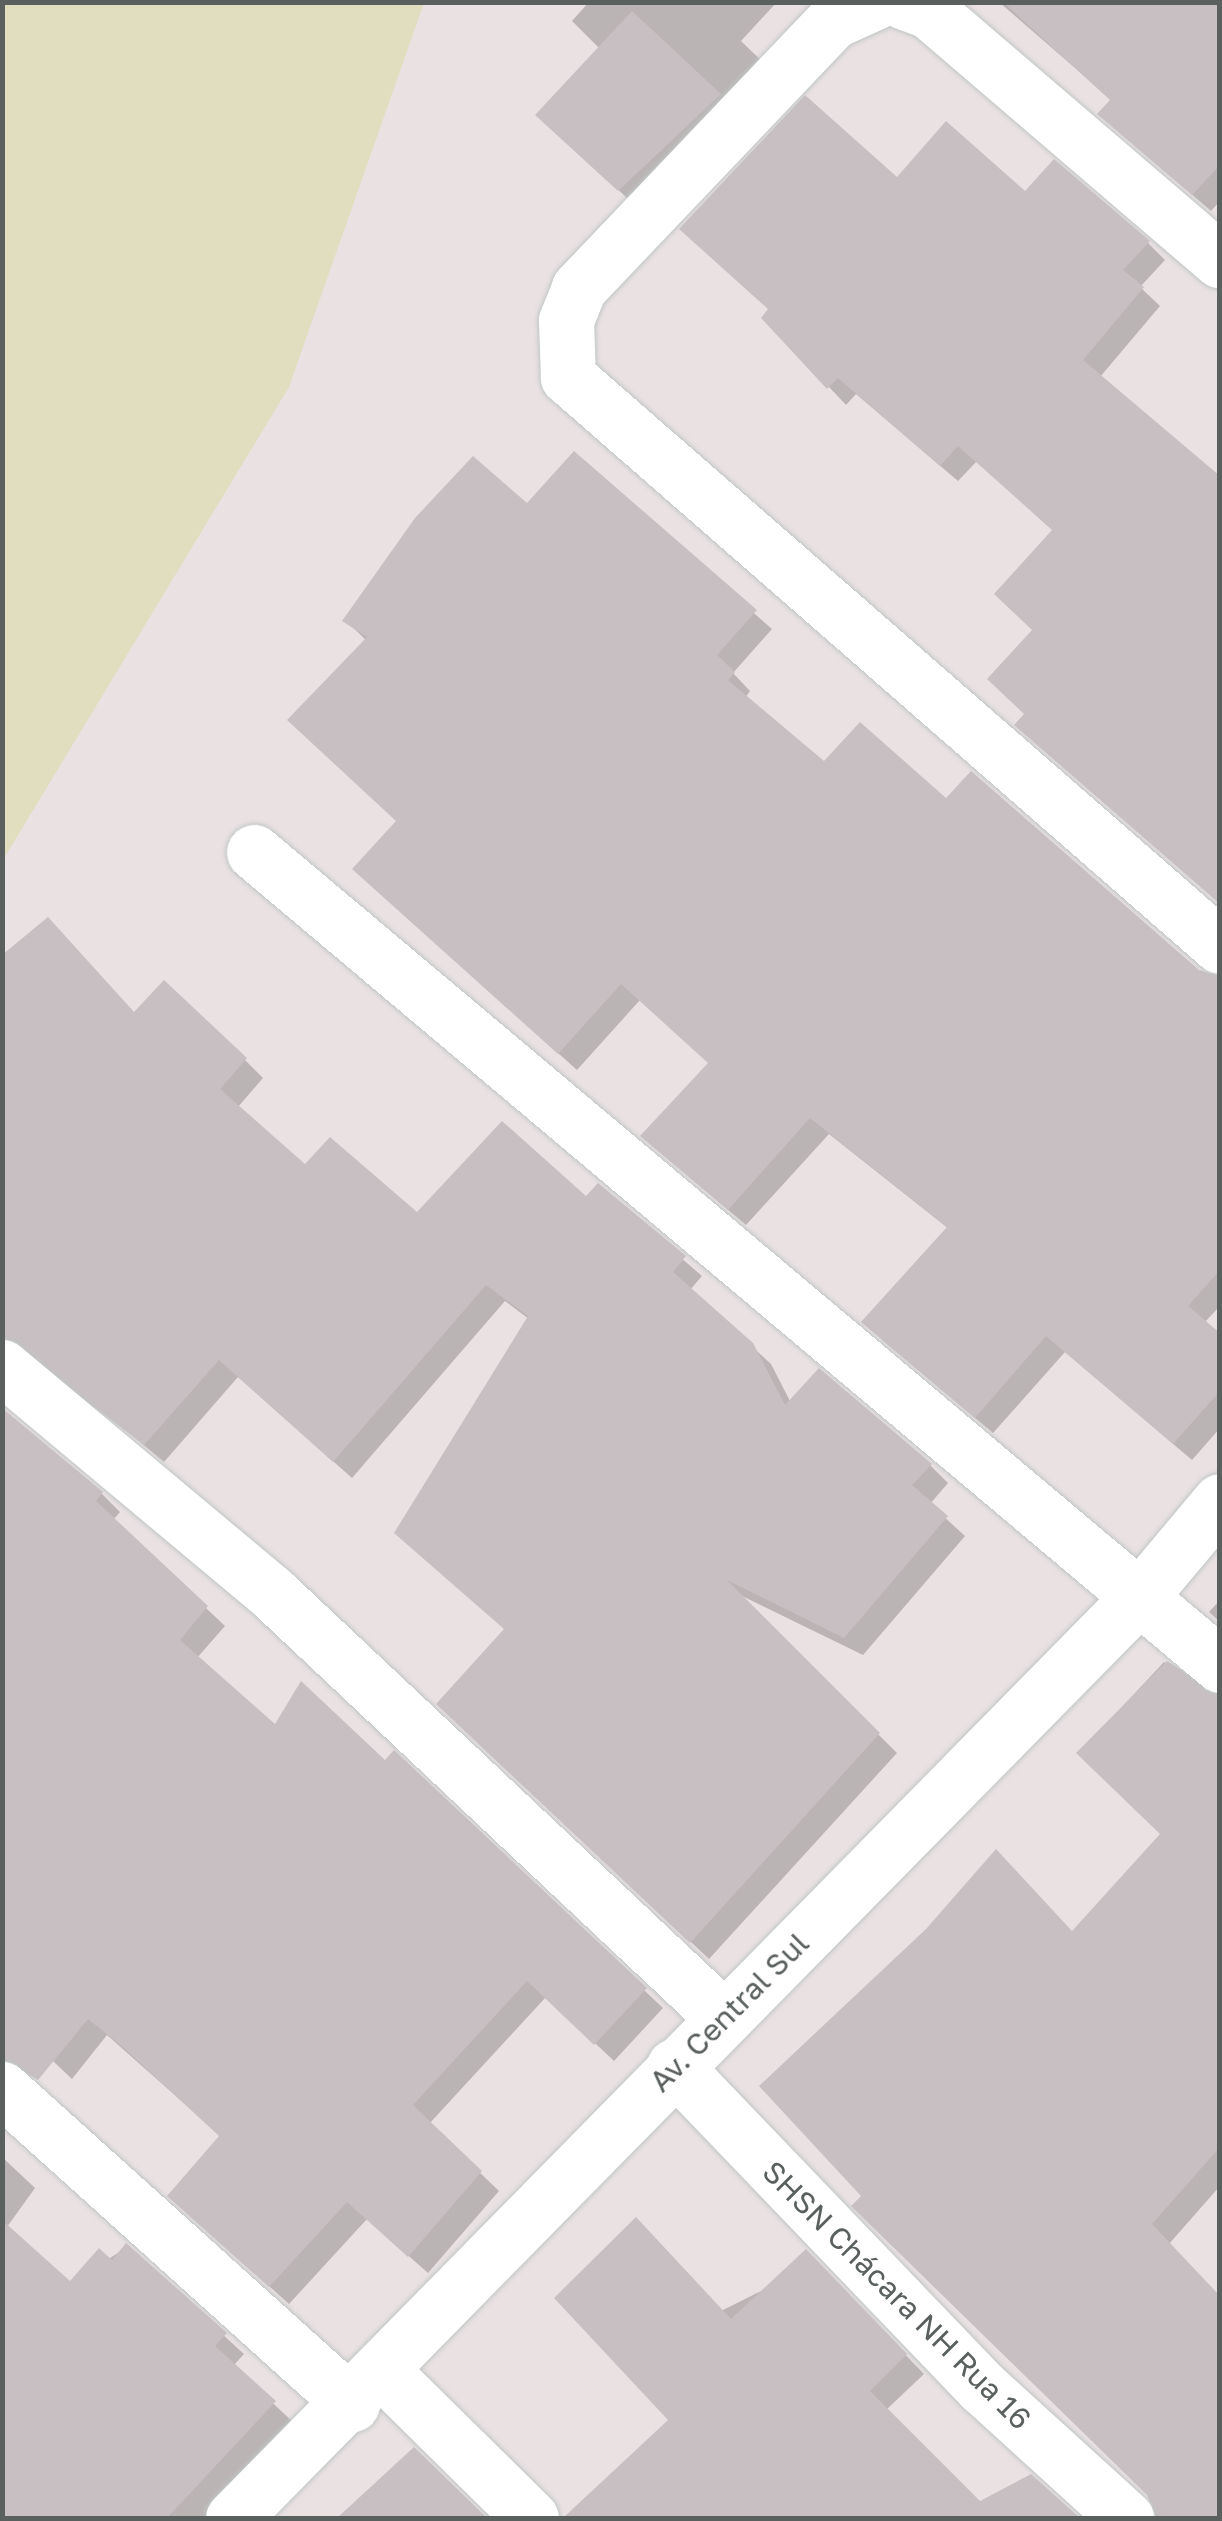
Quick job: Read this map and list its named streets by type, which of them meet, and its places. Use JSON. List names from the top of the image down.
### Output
{
  "streets": {
    "street": ["Av. Central Sul", "SHSN Chácara NH Rua 16"]
  },
  "crossings": [
    ["Av. Central Sul", "SHSN Chácara NH Rua 16"]
  ]
}
